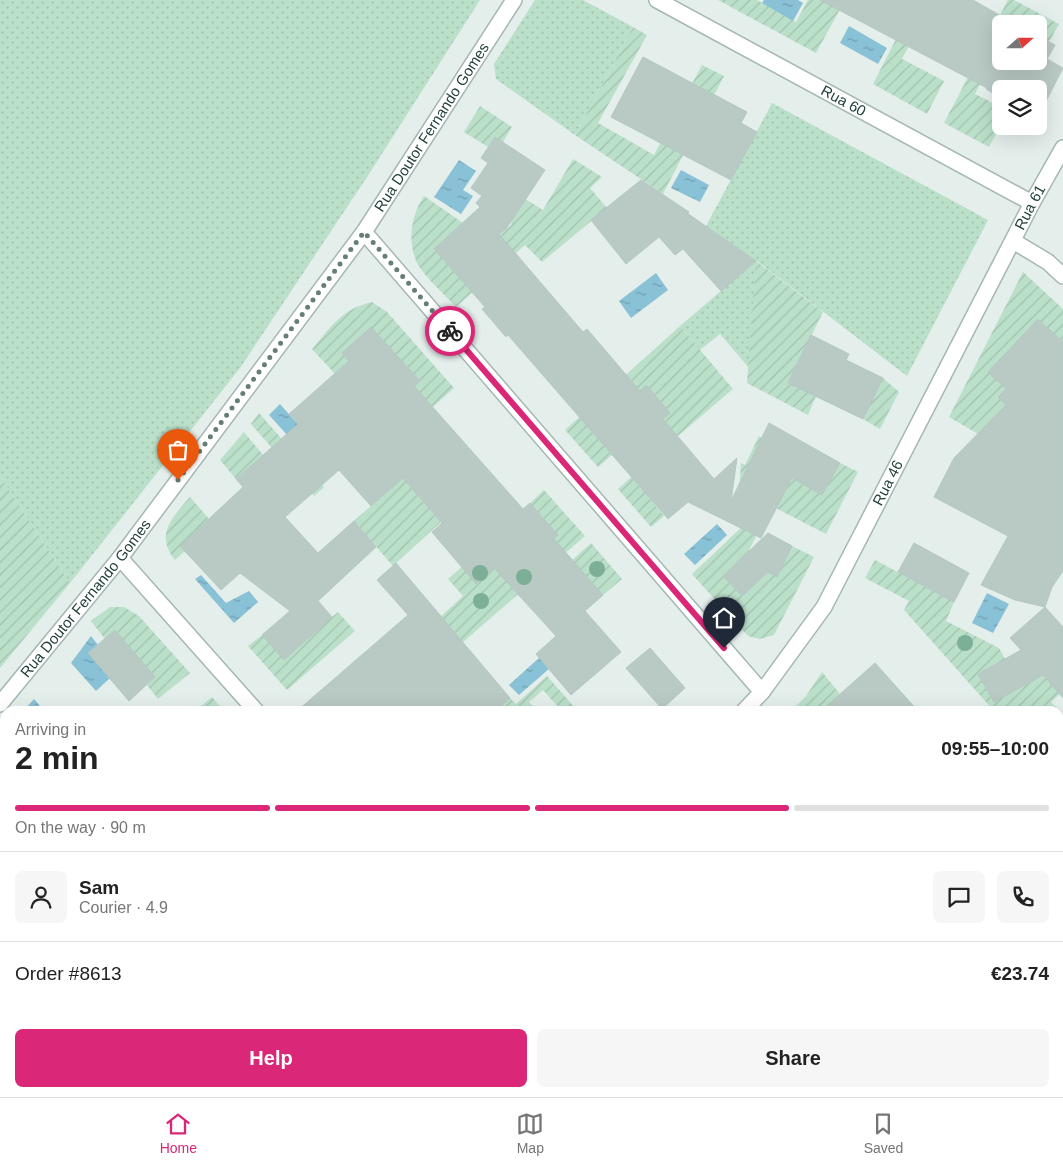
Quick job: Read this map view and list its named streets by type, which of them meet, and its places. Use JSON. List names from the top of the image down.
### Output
{
  "streets": {
    "street": [
      "Rua 60",
      "Rua Doutor Fernando Gomes",
      "Rua 61",
      "Rua 46"
    ]
  },
  "crossings": [
    ["Rua 60", "Rua 61"],
    ["Rua 61", "Rua 46"]
  ],
  "north": "right",
  "page": {
    "heading": ["2 min", "Arriving in", "09:55–10:00"],
    "panel": [
      "Sam",
      "Courier · 4.9",
      "Order #8613",
      "€23.74"
    ],
    "bar": "On the way · 90 m",
    "buttons": ["Help", "Share"],
    "tabs": ["Home", "Map", "Saved"]
  }
}
